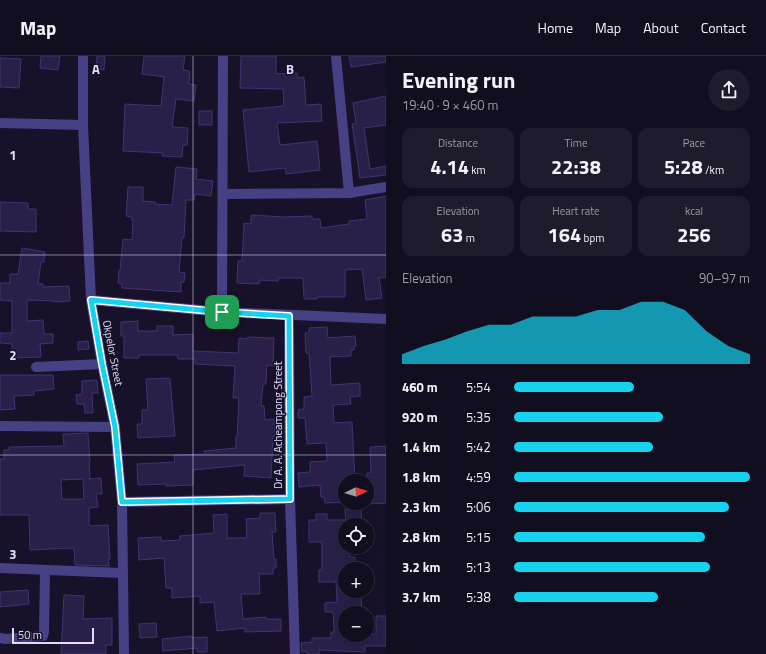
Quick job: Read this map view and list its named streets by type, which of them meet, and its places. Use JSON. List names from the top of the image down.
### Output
{
  "streets": {
    "street": ["Okpelor Street", "Dr A. A. Acheampong Street"]
  },
  "scale_bar": "50 m",
  "north": "right",
  "page": {
    "header": "Map",
    "nav": [
      "Home",
      "Map",
      "About",
      "Contact"
    ],
    "heading": ["Evening run", "19:40 · 9 × 460 m"],
    "stats": [
      ["Distance", "4.14 km"],
      ["Time", "22:38"],
      ["Pace", "5:28 /km"],
      ["Elevation", "63 m"],
      ["Heart rate", "164 bpm"],
      ["kcal", "256"]
    ],
    "chart": ["Elevation", "90–97 m"],
    "list": [
      {
        "name": "460 m",
        "note": "5:54"
      },
      {
        "name": "920 m",
        "note": "5:35"
      },
      {
        "name": "1.4 km",
        "note": "5:42"
      },
      {
        "name": "1.8 km",
        "note": "4:59"
      },
      {
        "name": "2.3 km",
        "note": "5:06"
      },
      {
        "name": "2.8 km",
        "note": "5:15"
      },
      {
        "name": "3.2 km",
        "note": "5:13"
      },
      {
        "name": "3.7 km",
        "note": "5:38"
      }
    ],
    "map_buttons": ["+", "−"],
    "scale": "50 m"
  },
  "grid": {
    "columns": ["A", "B"],
    "rows": ["1", "2", "3"]
  }
}
